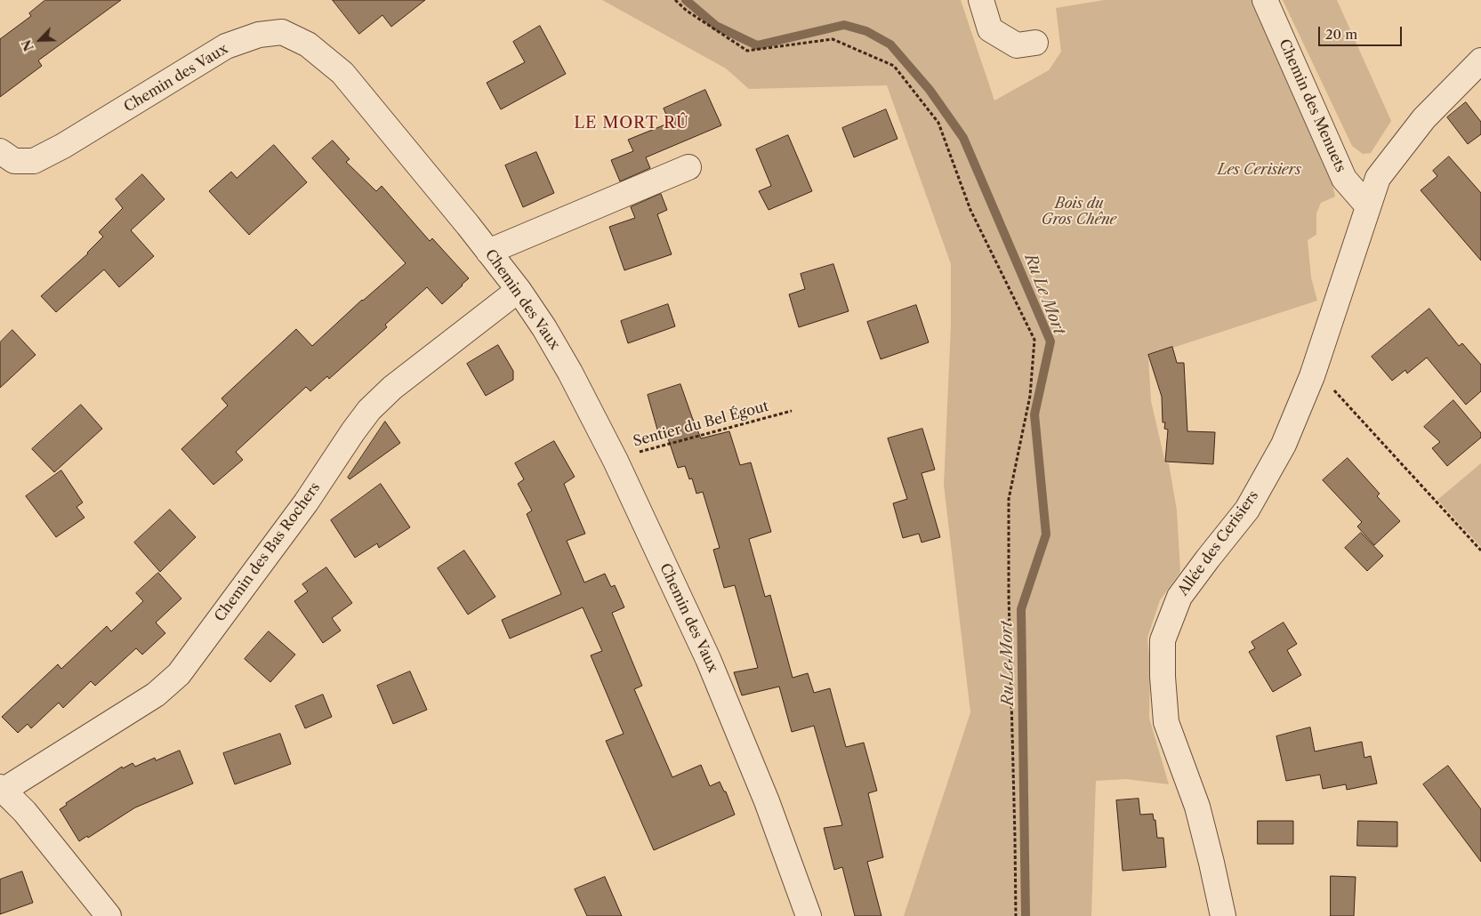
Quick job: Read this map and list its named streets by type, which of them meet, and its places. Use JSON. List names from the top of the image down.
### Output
{
  "streets": {
    "street": [
      "Chemin des Vaux",
      "Chemin des Menuets",
      "Allée des Cerisiers",
      "Chemin des Bas Rochers"
    ],
    "path": ["Sentier du Bel Égout"]
  },
  "crossings": [
    ["Chemin des Vaux", "Sentier du Bel Égout"],
    ["Chemin des Vaux", "Chemin des Bas Rochers"],
    ["Chemin des Menuets", "Allée des Cerisiers"]
  ],
  "districts": ["LE MORT RÛ"],
  "water": ["Ru Le Mort"],
  "parks": ["Les Cerisiers", "Bois du Gros Chêne"],
  "scale_bar": "20 m",
  "north": "bottom left"
}
